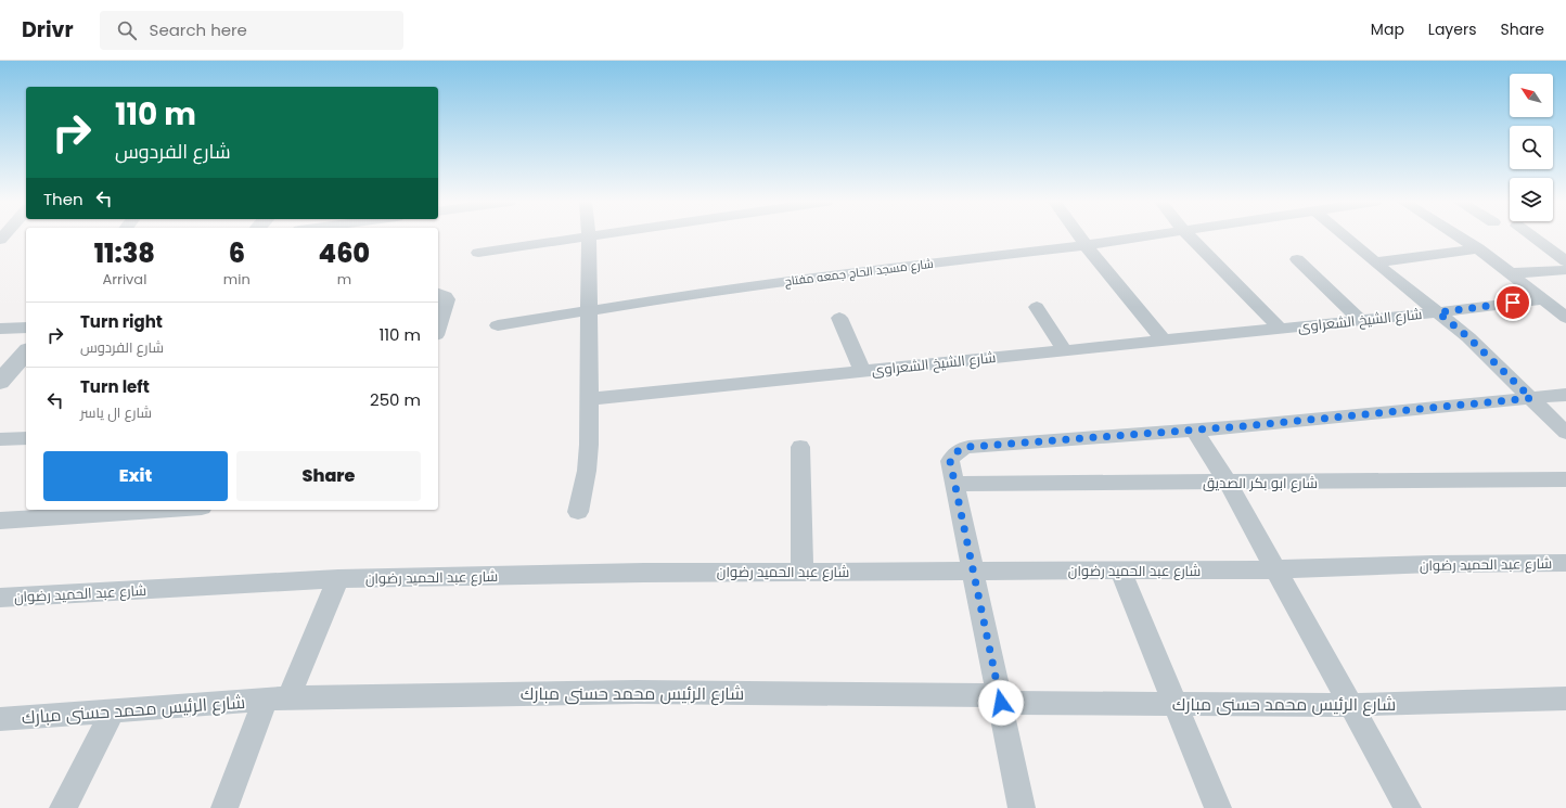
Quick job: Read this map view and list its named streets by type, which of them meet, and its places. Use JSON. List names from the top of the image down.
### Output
{
  "streets": {
    "street": [
      "شارع مسجد الحاج جمعه مفتاح",
      "شارع الشيخ الشعراوى",
      "شارع ابو بكر الصديق",
      "شارع عبد الحميد رضوان",
      "شارع الرئيس محمد حسنى مبارك"
    ]
  },
  "north": "top left",
  "page": {
    "header": "Drivr",
    "search": "Search here",
    "nav": ["Map", "Layers", "Share"],
    "turn": ["110 m", "شارع الفردوس"],
    "then": "Then",
    "eta": [
      "11:38",
      "Arrival",
      "6",
      "min",
      "460",
      "m"
    ],
    "list": [
      {
        "name": "Turn right",
        "note": "شارع الفردوس",
        "value": "110 m"
      },
      {
        "name": "Turn left",
        "note": "شارع ال ياسر",
        "value": "250 m"
      }
    ],
    "buttons": ["Exit", "Share"]
  }
}
